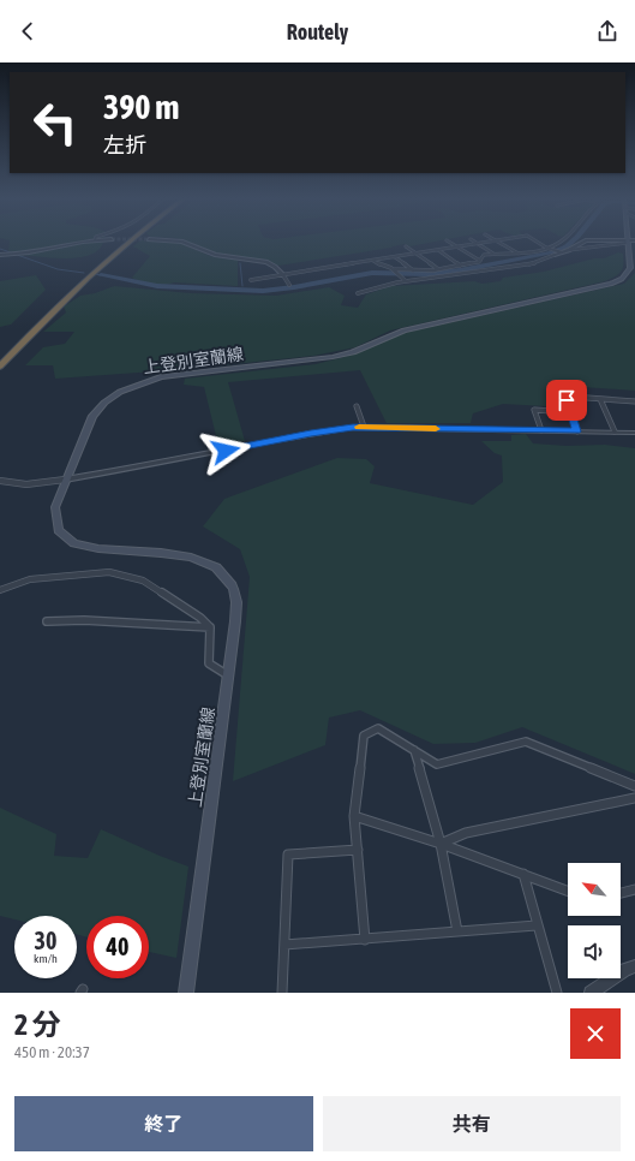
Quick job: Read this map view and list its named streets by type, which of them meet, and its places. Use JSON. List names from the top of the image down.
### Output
{
  "streets": {
    "main road": ["上登別室蘭線"]
  },
  "north": "top left",
  "page": {
    "header": "Routely",
    "turn": ["390 m", "左折"],
    "speed": "30 km/h",
    "limit": "40",
    "heading": ["2 分", "450 m · 20:37"],
    "buttons": ["終了", "共有"]
  }
}
